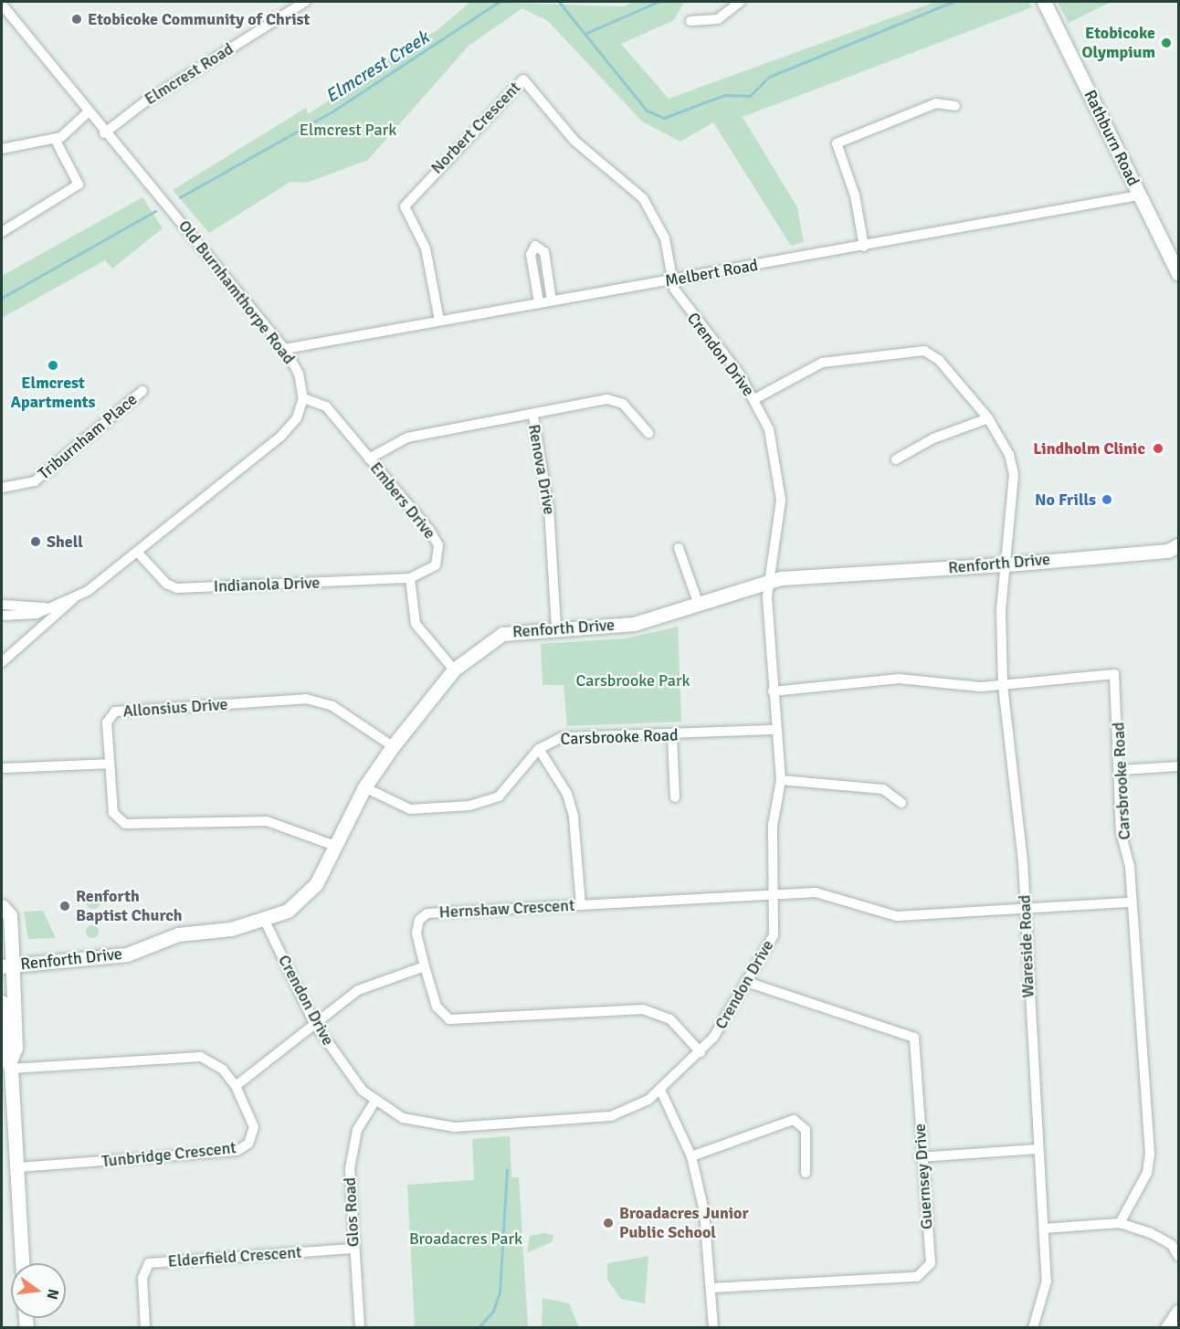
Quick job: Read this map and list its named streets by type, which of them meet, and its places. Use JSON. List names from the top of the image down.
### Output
{
  "streets": {
    "street": [
      "Elmcrest Road",
      "Norbert Crescent",
      "Rathburn Road",
      "Melbert Road",
      "Old Burnhamthorpe Road",
      "Crendon Drive",
      "Triburnham Place",
      "Renova Drive",
      "Embers Drive",
      "Renforth Drive",
      "Indianola Drive",
      "Allonsius Drive",
      "Carsbrooke Road",
      "Hernshaw Crescent",
      "Wareside Road",
      "Tunbridge Crescent",
      "Guernsey Drive",
      "Glos Road",
      "Elderfield Crescent"
    ]
  },
  "crossings": [
    ["Elmcrest Road", "Old Burnhamthorpe Road"],
    ["Norbert Crescent", "Melbert Road"],
    ["Norbert Crescent", "Crendon Drive"],
    ["Rathburn Road", "Melbert Road"],
    ["Melbert Road", "Old Burnhamthorpe Road"],
    ["Melbert Road", "Crendon Drive"],
    ["Old Burnhamthorpe Road", "Embers Drive"],
    ["Crendon Drive", "Renforth Drive"],
    ["Crendon Drive", "Carsbrooke Road"],
    ["Crendon Drive", "Hernshaw Crescent"],
    ["Crendon Drive", "Wareside Road"],
    ["Crendon Drive", "Guernsey Drive"],
    ["Crendon Drive", "Glos Road"],
    ["Renova Drive", "Embers Drive"],
    ["Renova Drive", "Renforth Drive"],
    ["Embers Drive", "Indianola Drive"],
    ["Renforth Drive", "Allonsius Drive"],
    ["Renforth Drive", "Carsbrooke Road"],
    ["Renforth Drive", "Wareside Road"],
    ["Carsbrooke Road", "Hernshaw Crescent"],
    ["Carsbrooke Road", "Wareside Road"],
    ["Hernshaw Crescent", "Wareside Road"],
    ["Glos Road", "Elderfield Crescent"]
  ],
  "water": ["Elmcrest Creek"],
  "parks": ["Elmcrest Park", "Carsbrooke Park", "Broadacres Park"],
  "places": [
    "Etobicoke Community of Christ",
    "Etobicoke Olympium",
    "Elmcrest Apartments",
    "Lindholm Clinic",
    "No Frills",
    "Shell",
    "Renforth Baptist Church",
    "Broadacres Junior Public School"
  ],
  "north": "right"
}
